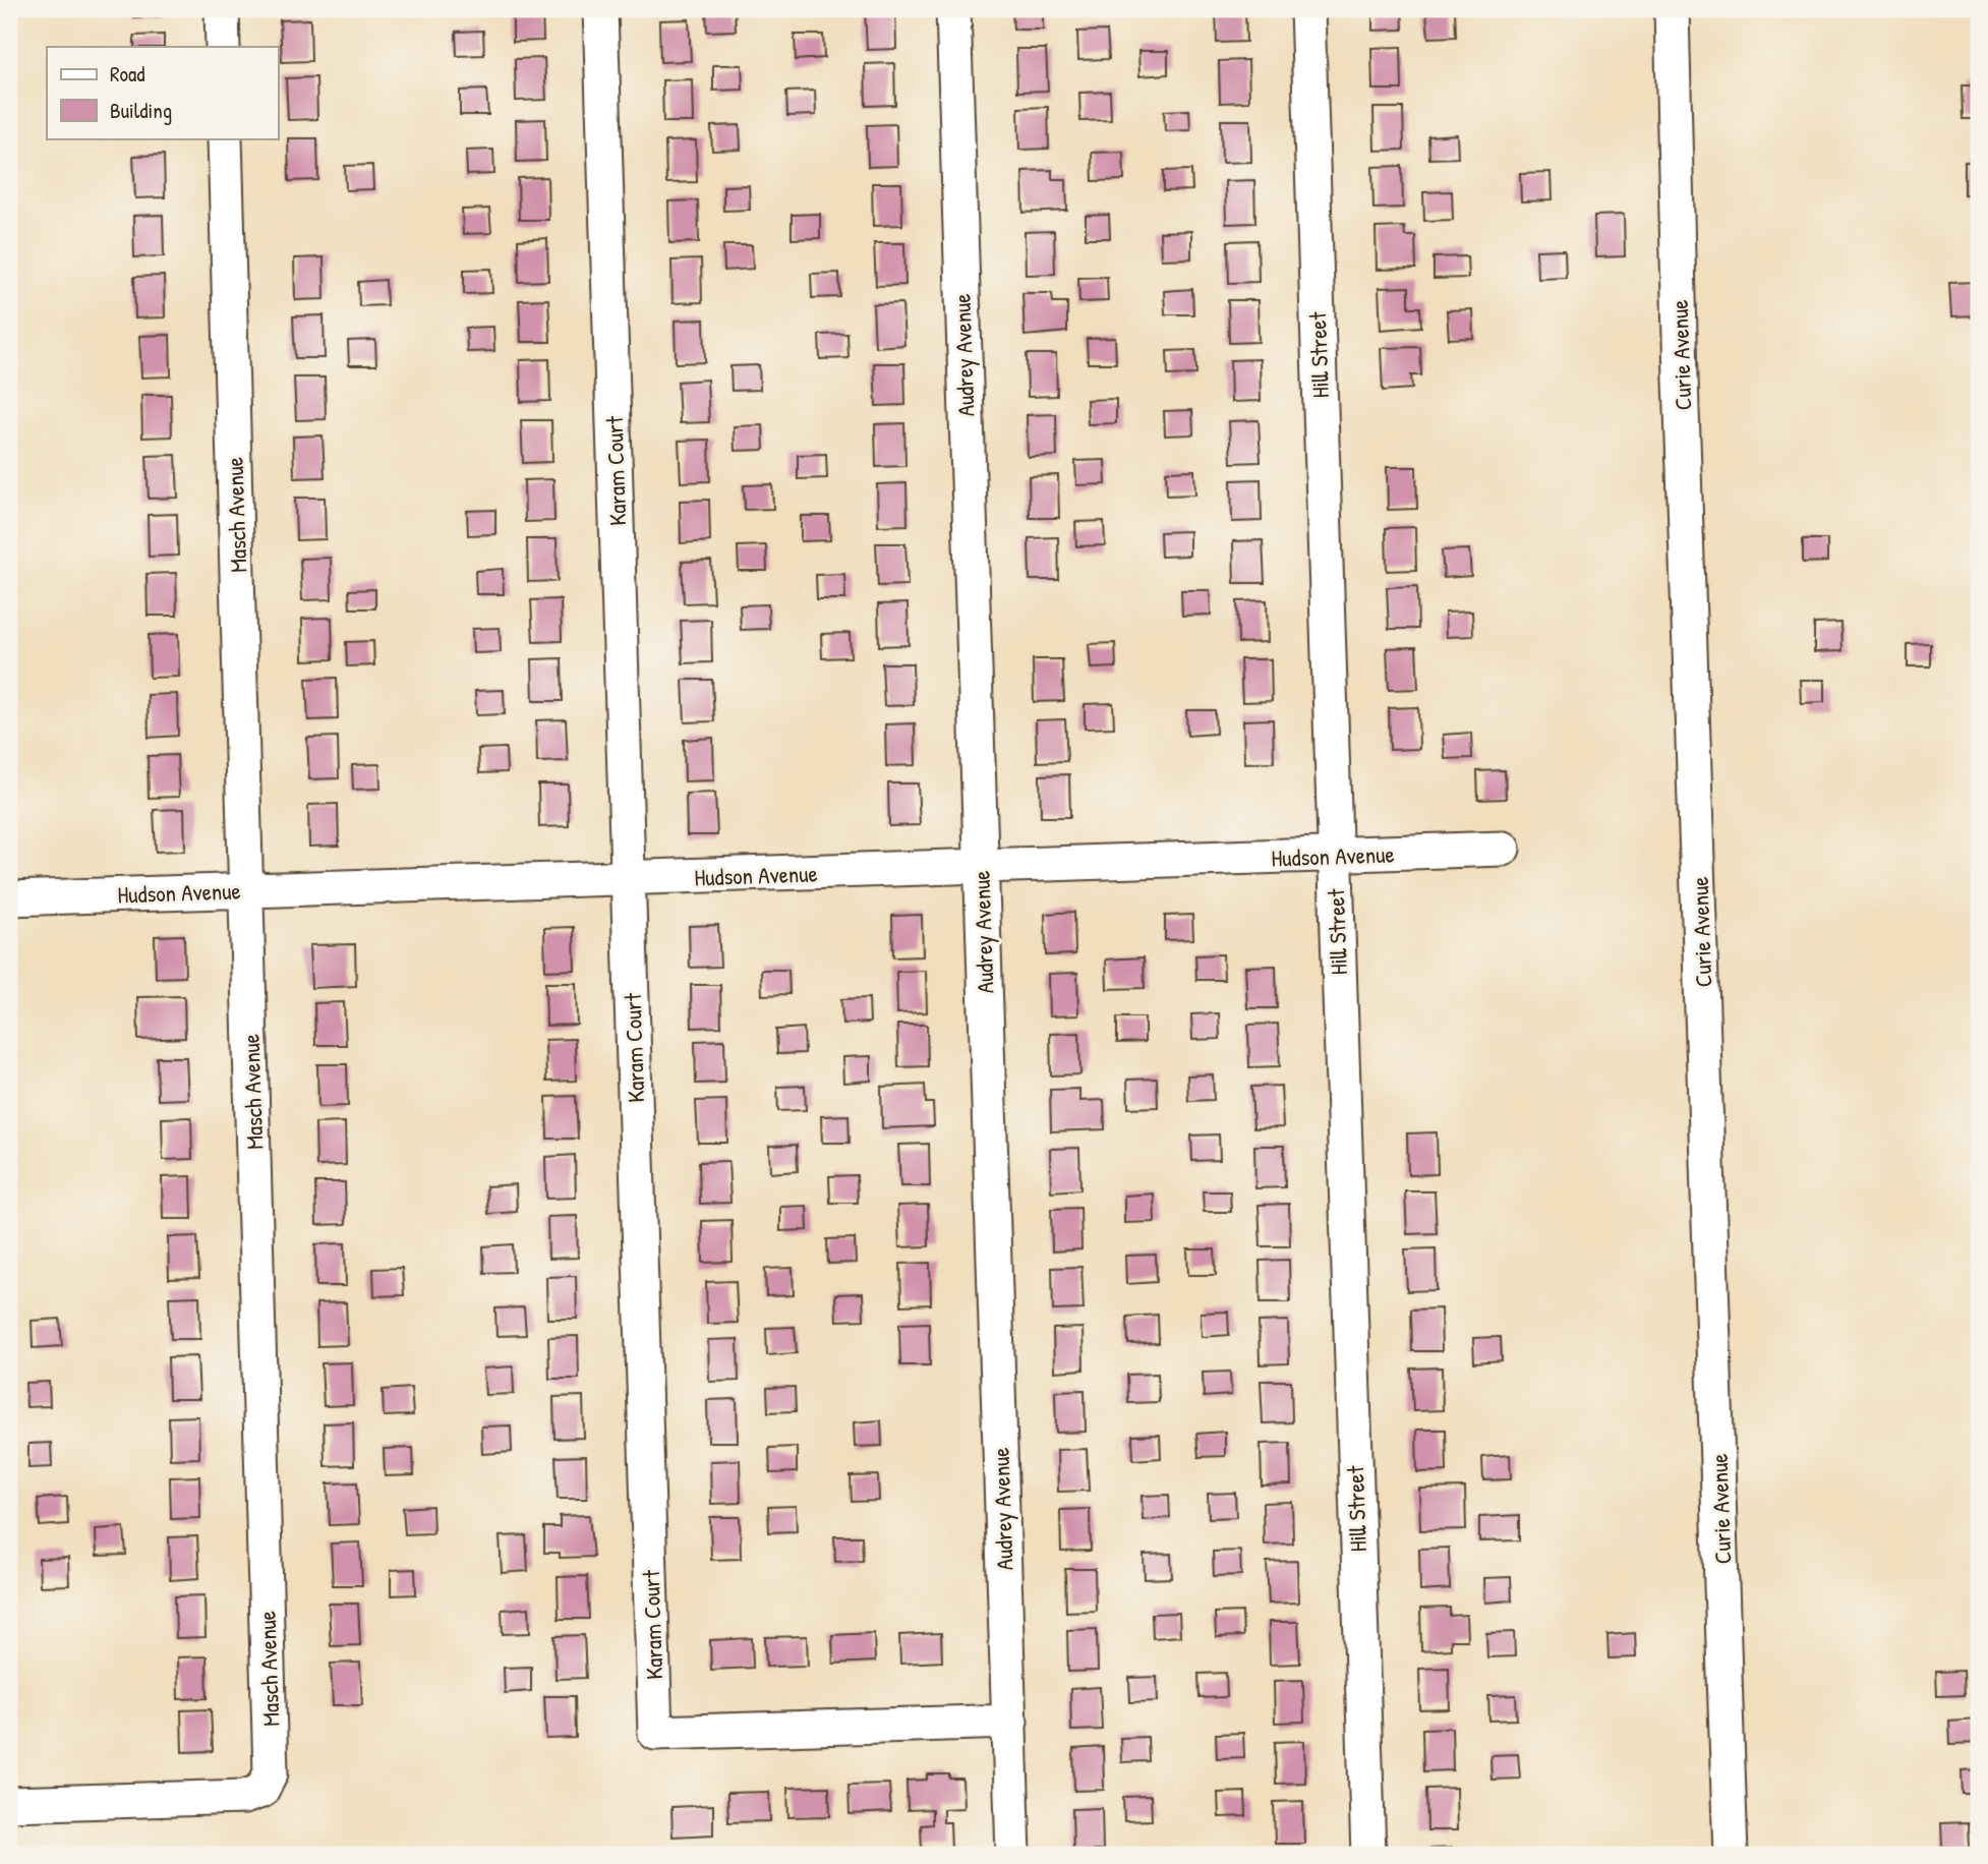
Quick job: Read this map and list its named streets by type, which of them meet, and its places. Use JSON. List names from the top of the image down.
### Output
{
  "streets": {
    "street": [
      "Audrey Avenue",
      "Hill Street",
      "Curie Avenue",
      "Karam Court",
      "Masch Avenue",
      "Hudson Avenue"
    ]
  },
  "crossings": [
    ["Audrey Avenue", "Karam Court"],
    ["Audrey Avenue", "Hudson Avenue"],
    ["Hill Street", "Hudson Avenue"],
    ["Karam Court", "Hudson Avenue"],
    ["Masch Avenue", "Hudson Avenue"]
  ],
  "legend": ["Road", "Building"]
}
